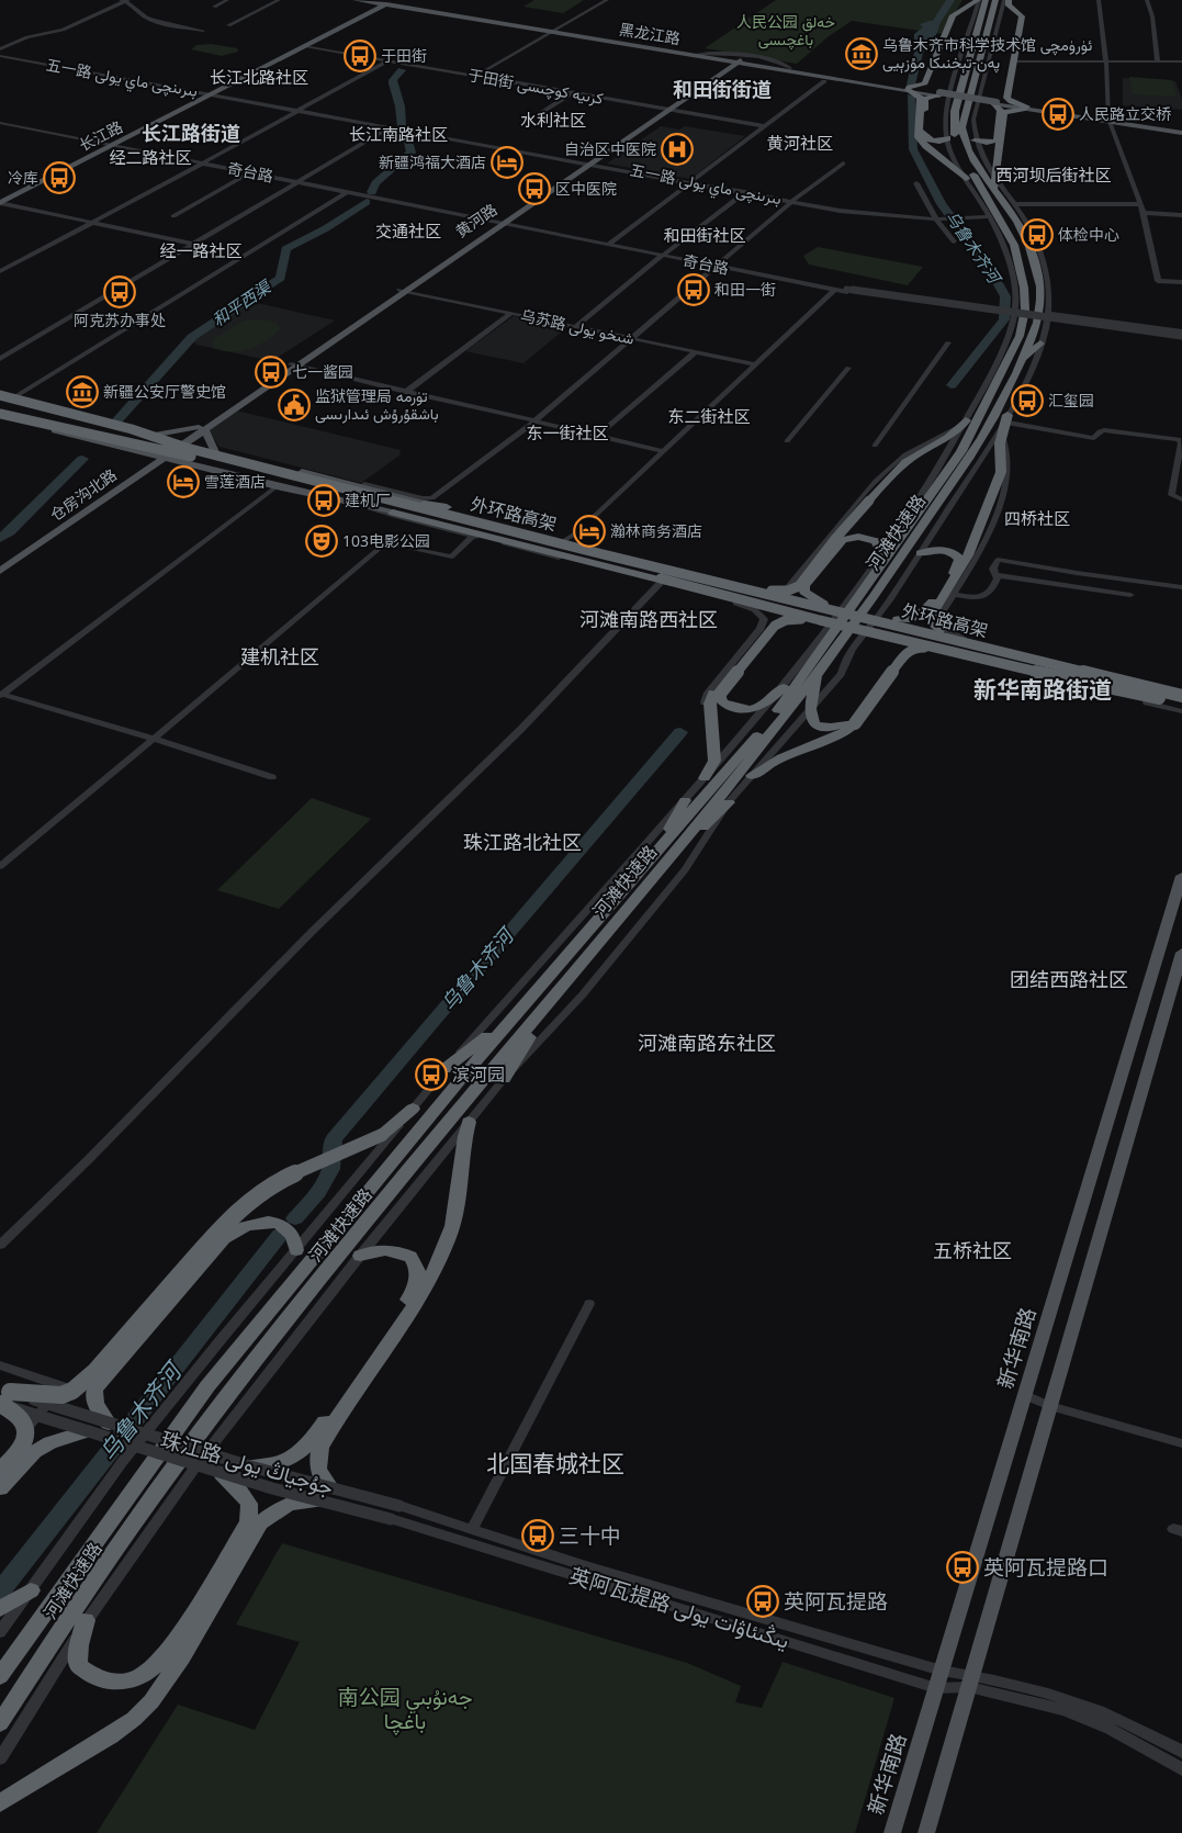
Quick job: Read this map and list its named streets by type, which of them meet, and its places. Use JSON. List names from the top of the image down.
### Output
{
  "streets": {
    "highway": ["外环路高架", "河滩快速路"],
    "main road": [
      "黑龙江路",
      "长江路",
      "黄河路",
      "仓房沟北路",
      "新华南路"
    ],
    "street": [
      "五一路 بىرىنچى ماي يولى",
      "于田街 كرىيە كوچىسى",
      "奇台路",
      "乌苏路 شىخو يولى",
      "珠江路 جۇجياڭ يولى",
      "英阿瓦提路 يىڭىئاۋات يولى"
    ]
  },
  "crossings": [
    ["黑龙江路", "长江路"],
    ["黑龙江路", "黄河路"],
    ["五一路 بىرىنچى ماي يولى", "长江路"],
    ["五一路 بىرىنچى ماي يولى", "黄河路"],
    ["于田街 كرىيە كوچىسى", "长江路"],
    ["于田街 كرىيە كوچىسى", "黄河路"],
    ["长江路", "奇台路"],
    ["奇台路", "黄河路"],
    ["黄河路", "乌苏路 شىخو يولى"],
    ["黄河路", "仓房沟北路"],
    ["黄河路", "外环路高架"],
    ["仓房沟北路", "外环路高架"],
    ["新华南路", "英阿瓦提路 يىڭىئاۋات يولى"],
    ["珠江路 جۇجياڭ يولى", "英阿瓦提路 يىڭىئاۋات يولى"]
  ],
  "districts": [
    "长江北路社区",
    "和田街街道",
    "水利社区",
    "长江路街道",
    "长江南路社区",
    "黄河社区",
    "经二路社区",
    "西河坝后街社区",
    "交通社区",
    "和田街社区",
    "经一路社区",
    "东二街社区",
    "东一街社区",
    "四桥社区",
    "河滩南路西社区",
    "建机社区",
    "新华南路街道",
    "珠江路北社区",
    "团结西路社区",
    "河滩南路东社区",
    "五桥社区",
    "北国春城社区"
  ],
  "water": ["乌鲁木齐河", "和平西渠"],
  "parks": ["人民公园 خەلق باغچىسى", "南公园 جەنۇبىي باغچا"],
  "places": {
    "museum": ["乌鲁木齐市科学技术馆 ئۈرۈمچى پەن-تېخنىكا مۇزېيى", "新疆公安厅警史馆"],
    "bus stop": [
      "于田街",
      "人民路立交桥",
      "冷库",
      "区中医院",
      "体检中心",
      "和田一街",
      "阿克苏办事处",
      "七一酱园",
      "汇玺园",
      "建机厂",
      "滨河园",
      "三十中",
      "英阿瓦提路口",
      "英阿瓦提路"
    ],
    "hospital": ["自治区中医院"],
    "hotel": ["新疆鸿福大酒店", "雪莲酒店", "瀚林商务酒店"],
    "public building": ["监狱管理局 تۈرمە باشقۇرۇش ئىدارىسى"],
    "theatre": ["103电影公园"]
  }
}
